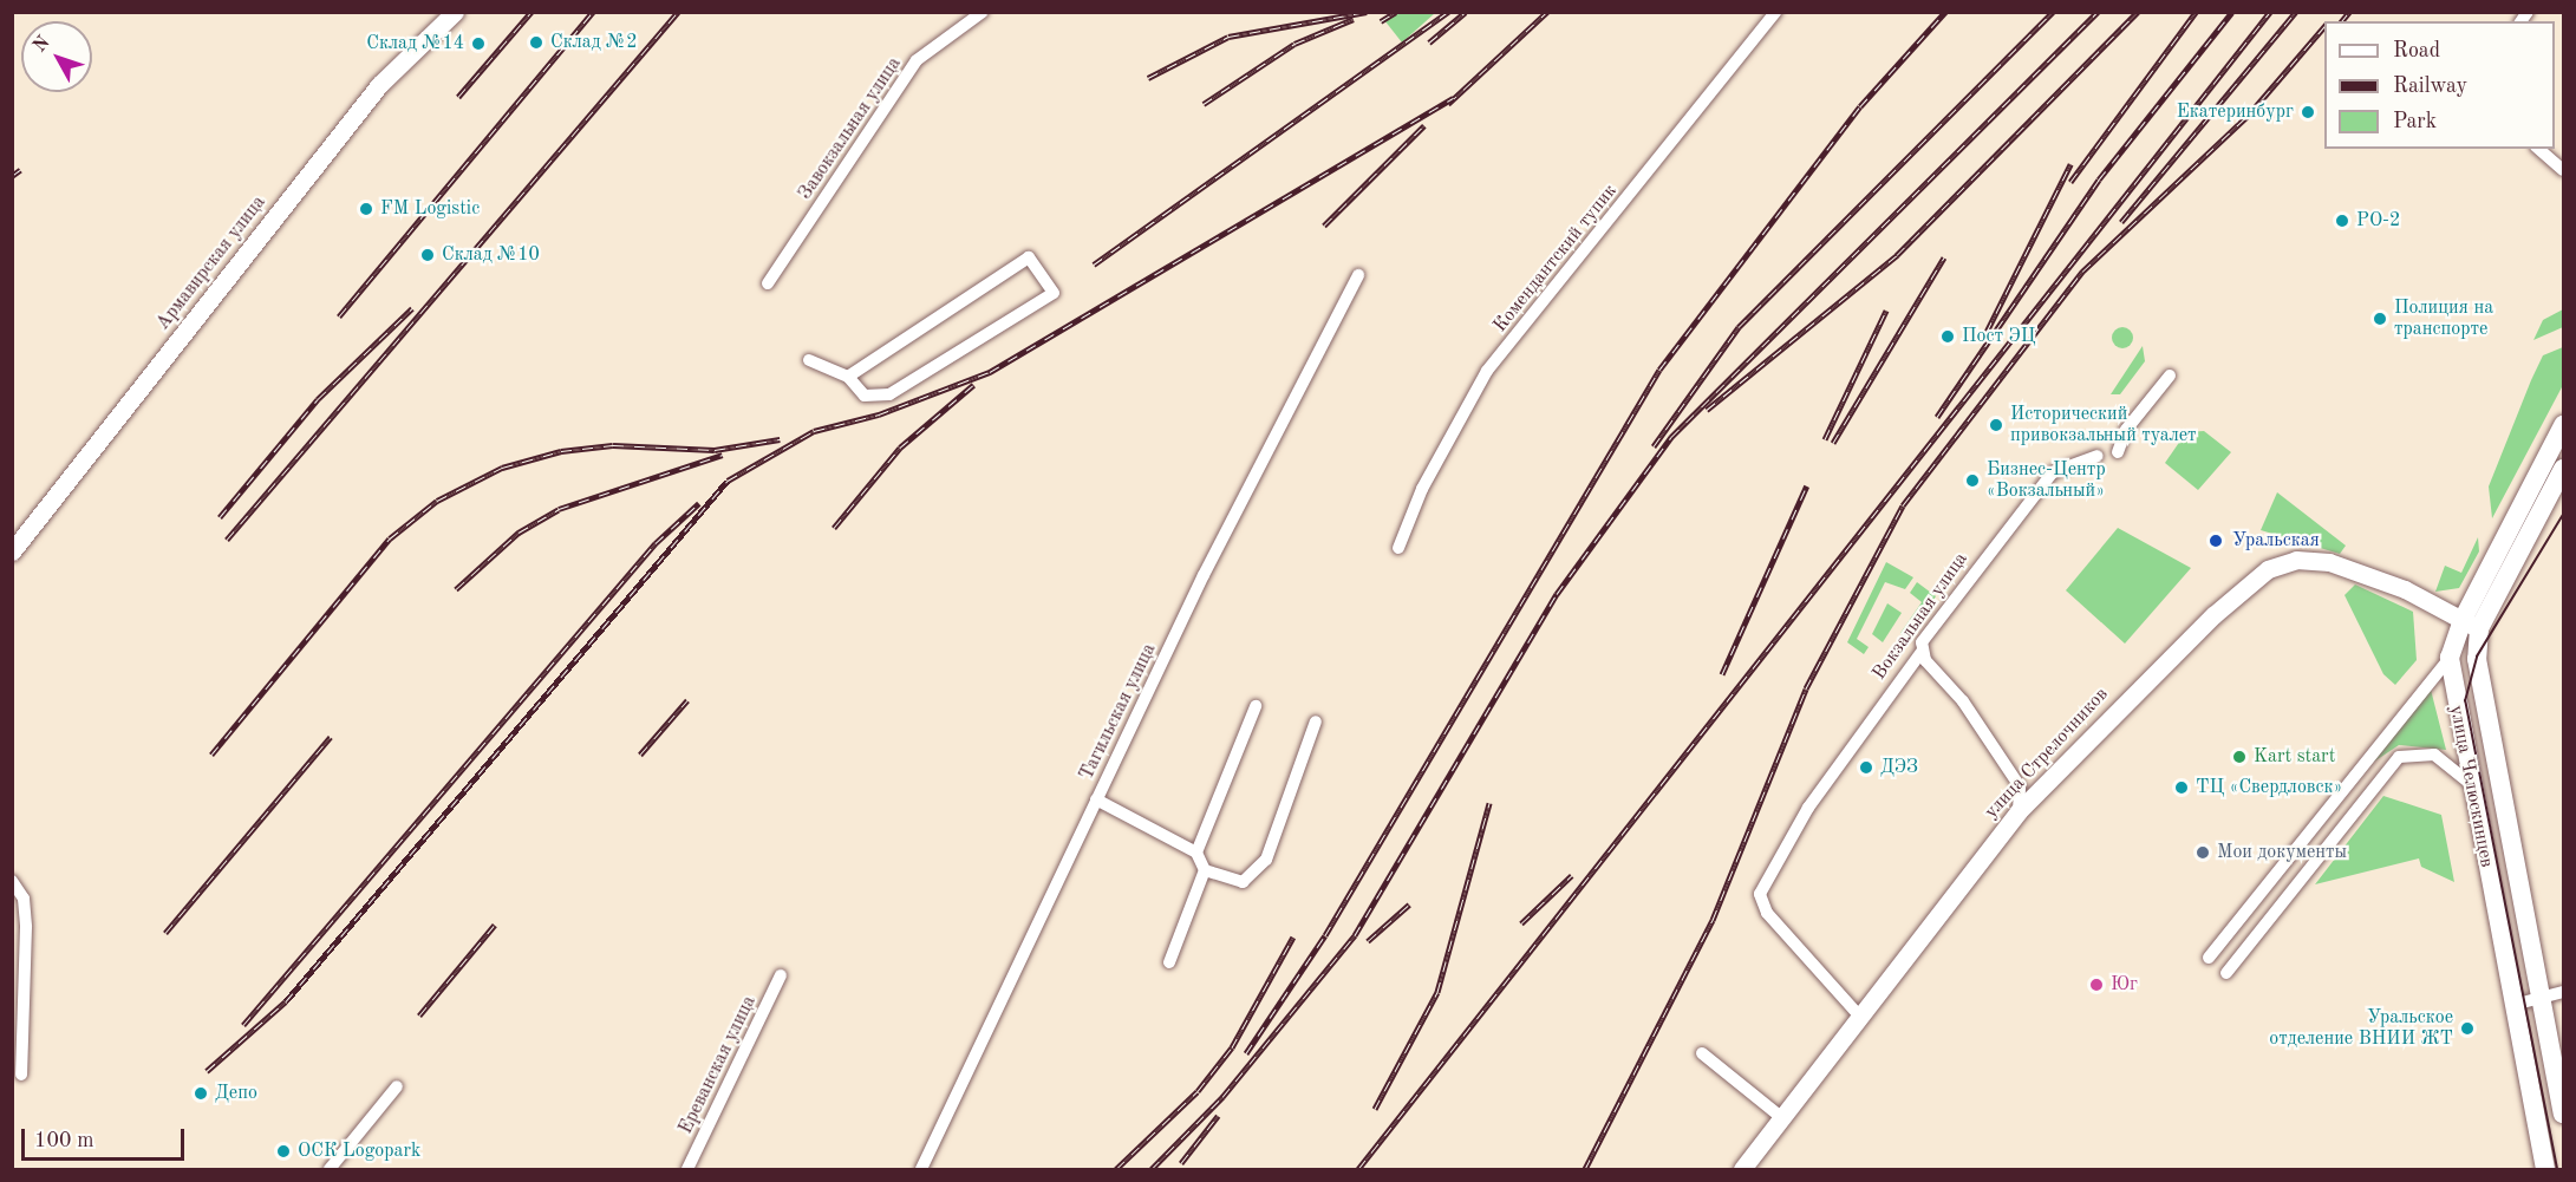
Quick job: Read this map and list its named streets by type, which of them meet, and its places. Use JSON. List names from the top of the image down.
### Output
{
  "streets": {
    "main road": ["Армавирская улица", "улица Стрелочников", "улица Челюскинцев"],
    "street": [
      "Завокзальная улица",
      "Комендантский тупик",
      "Вокзальная улица",
      "Тагильская улица",
      "Ереванская улица"
    ]
  },
  "crossings": [
    ["Вокзальная улица", "улица Стрелочников"],
    ["улица Стрелочников", "улица Челюскинцев"]
  ],
  "places": [
    "Склад №2",
    "Склад №14",
    "Екатеринбург",
    "FM Logistic",
    "РО-2",
    "Склад №10",
    "Полиция на транспорте",
    "Пост ЭЦ",
    "Исторический привокзальный туалет",
    "Бизнес-Центр «Вокзальный»",
    "Уральская",
    "Kart start",
    "ДЭЗ",
    "ТЦ «Свердловск»",
    "Мои документы",
    "Юг",
    "Уральское отделение ВНИИ ЖТ",
    "Депо",
    "ОСК Logopark"
  ],
  "legend": ["Road", "Railway", "Park"],
  "scale_bar": "100 m",
  "north": "top left"
}
